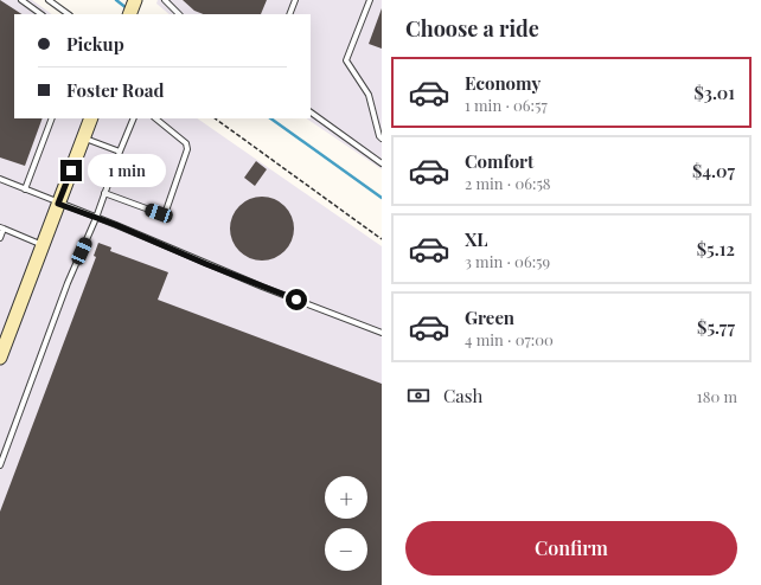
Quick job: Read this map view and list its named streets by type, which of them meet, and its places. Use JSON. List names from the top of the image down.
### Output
{
  "page": {
    "heading": "Choose a ride",
    "banner": ["Pickup", "Foster Road"],
    "list": [
      {
        "name": "Economy",
        "note": "1 min · 06:57",
        "value": "$3.01"
      },
      {
        "name": "Comfort",
        "note": "2 min · 06:58",
        "value": "$4.07"
      },
      {
        "name": "XL",
        "note": "3 min · 06:59",
        "value": "$5.12"
      },
      {
        "name": "Green",
        "note": "4 min · 07:00",
        "value": "$5.77"
      }
    ],
    "bubble": "1 min",
    "pay": ["Cash", "180 m"],
    "map_buttons": ["+", "−"],
    "buttons": "Confirm"
  }
}
